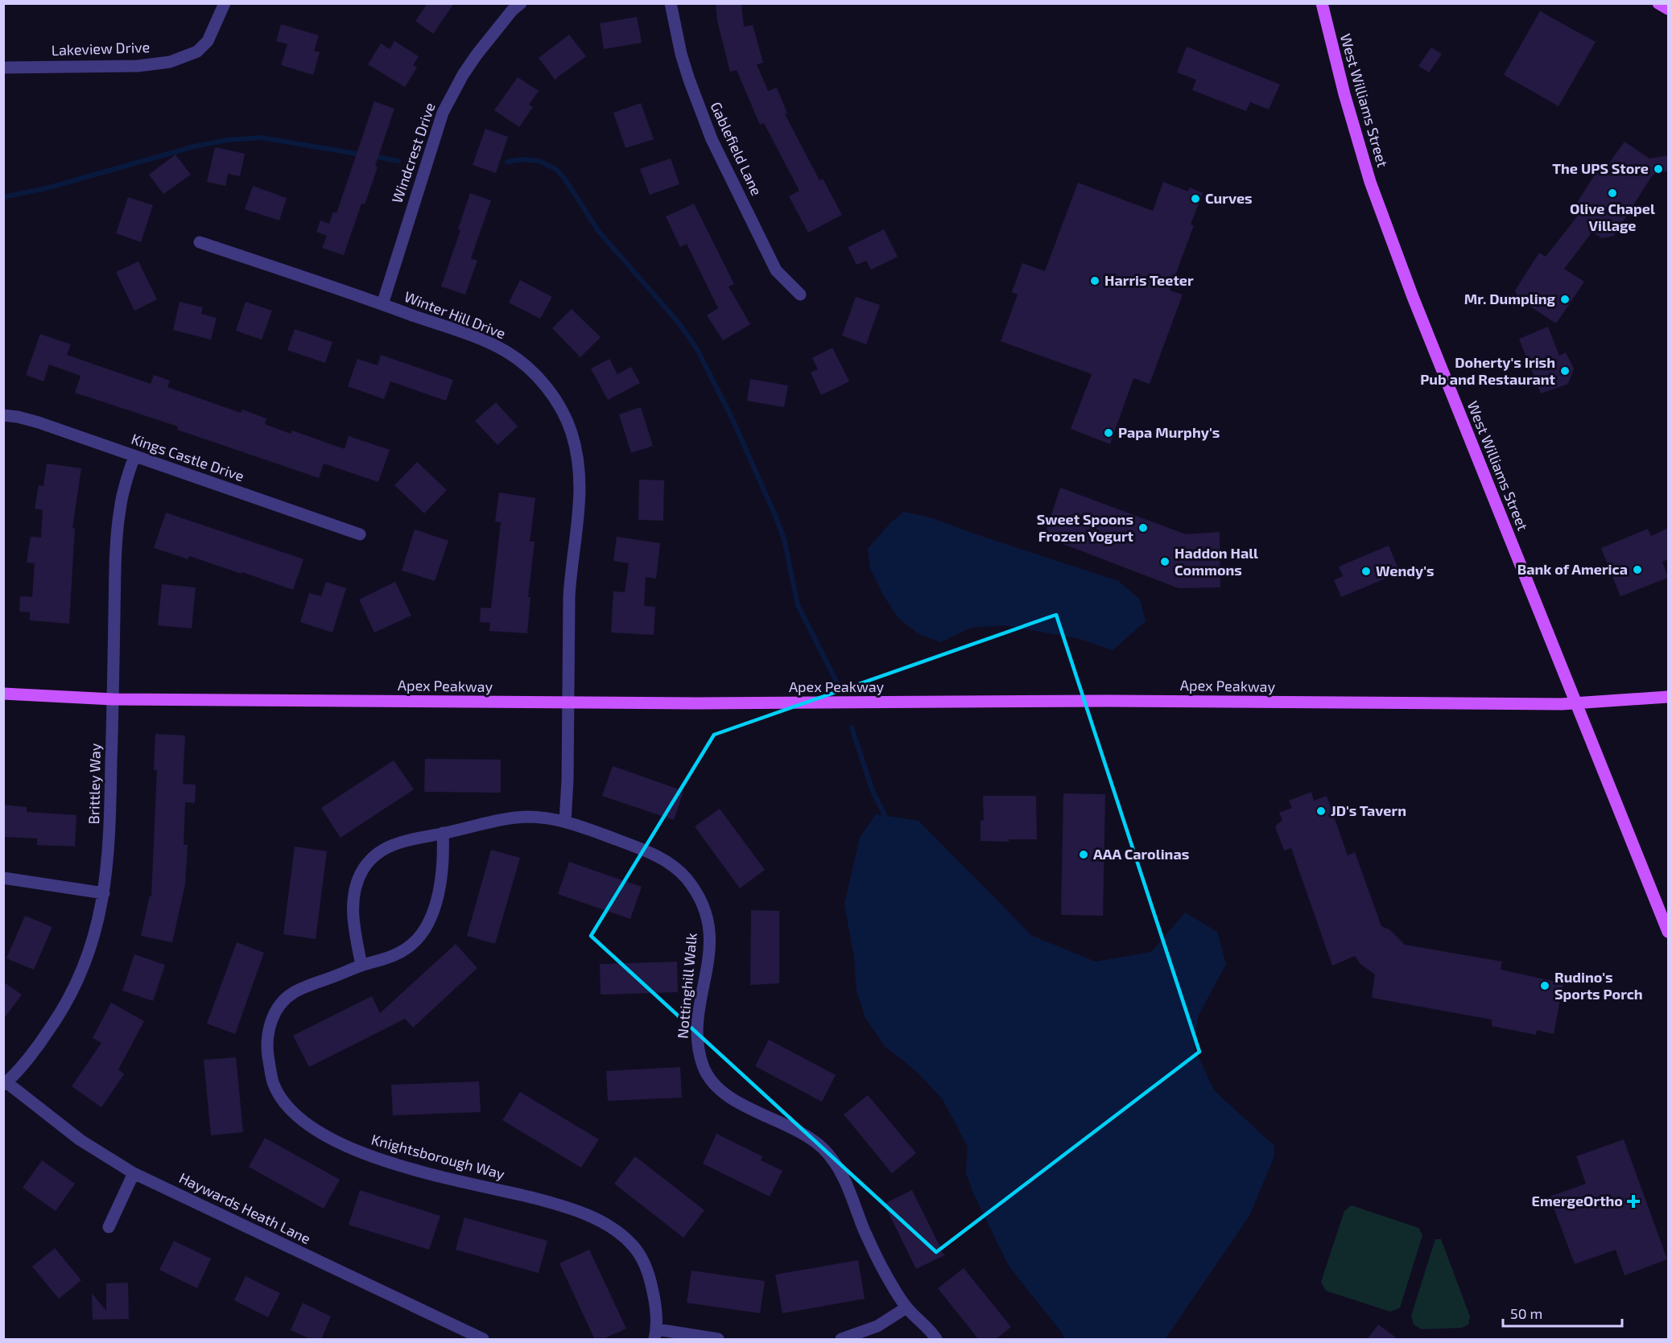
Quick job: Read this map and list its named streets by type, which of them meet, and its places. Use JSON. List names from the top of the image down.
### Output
{
  "streets": {
    "main road": ["West Williams Street", "Apex Peakway"],
    "street": [
      "Lakeview Drive",
      "Gablefield Lane",
      "Windcrest Drive",
      "Winter Hill Drive",
      "Kings Castle Drive",
      "Brittley Way",
      "Nottinghill Walk",
      "Knightsborough Way",
      "Haywards Heath Lane"
    ]
  },
  "crossings": [
    ["West Williams Street", "Apex Peakway"],
    ["Windcrest Drive", "Winter Hill Drive"],
    ["Winter Hill Drive", "Apex Peakway"],
    ["Winter Hill Drive", "Nottinghill Walk"],
    ["Kings Castle Drive", "Brittley Way"],
    ["Apex Peakway", "Brittley Way"],
    ["Brittley Way", "Haywards Heath Lane"]
  ],
  "places": {
    "other": [
      "The UPS Store",
      "Olive Chapel Village",
      "Curves",
      "Harris Teeter",
      "Mr. Dumpling",
      "Doherty's Irish Pub and Restaurant",
      "Papa Murphy's",
      "Sweet Spoons Frozen Yogurt",
      "Haddon Hall Commons",
      "Bank of America",
      "Wendy's",
      "JD's Tavern",
      "AAA Carolinas",
      "Rudino's Sports Porch"
    ],
    "health": ["EmergeOrtho"]
  },
  "scale_bar": "50 m"
}
